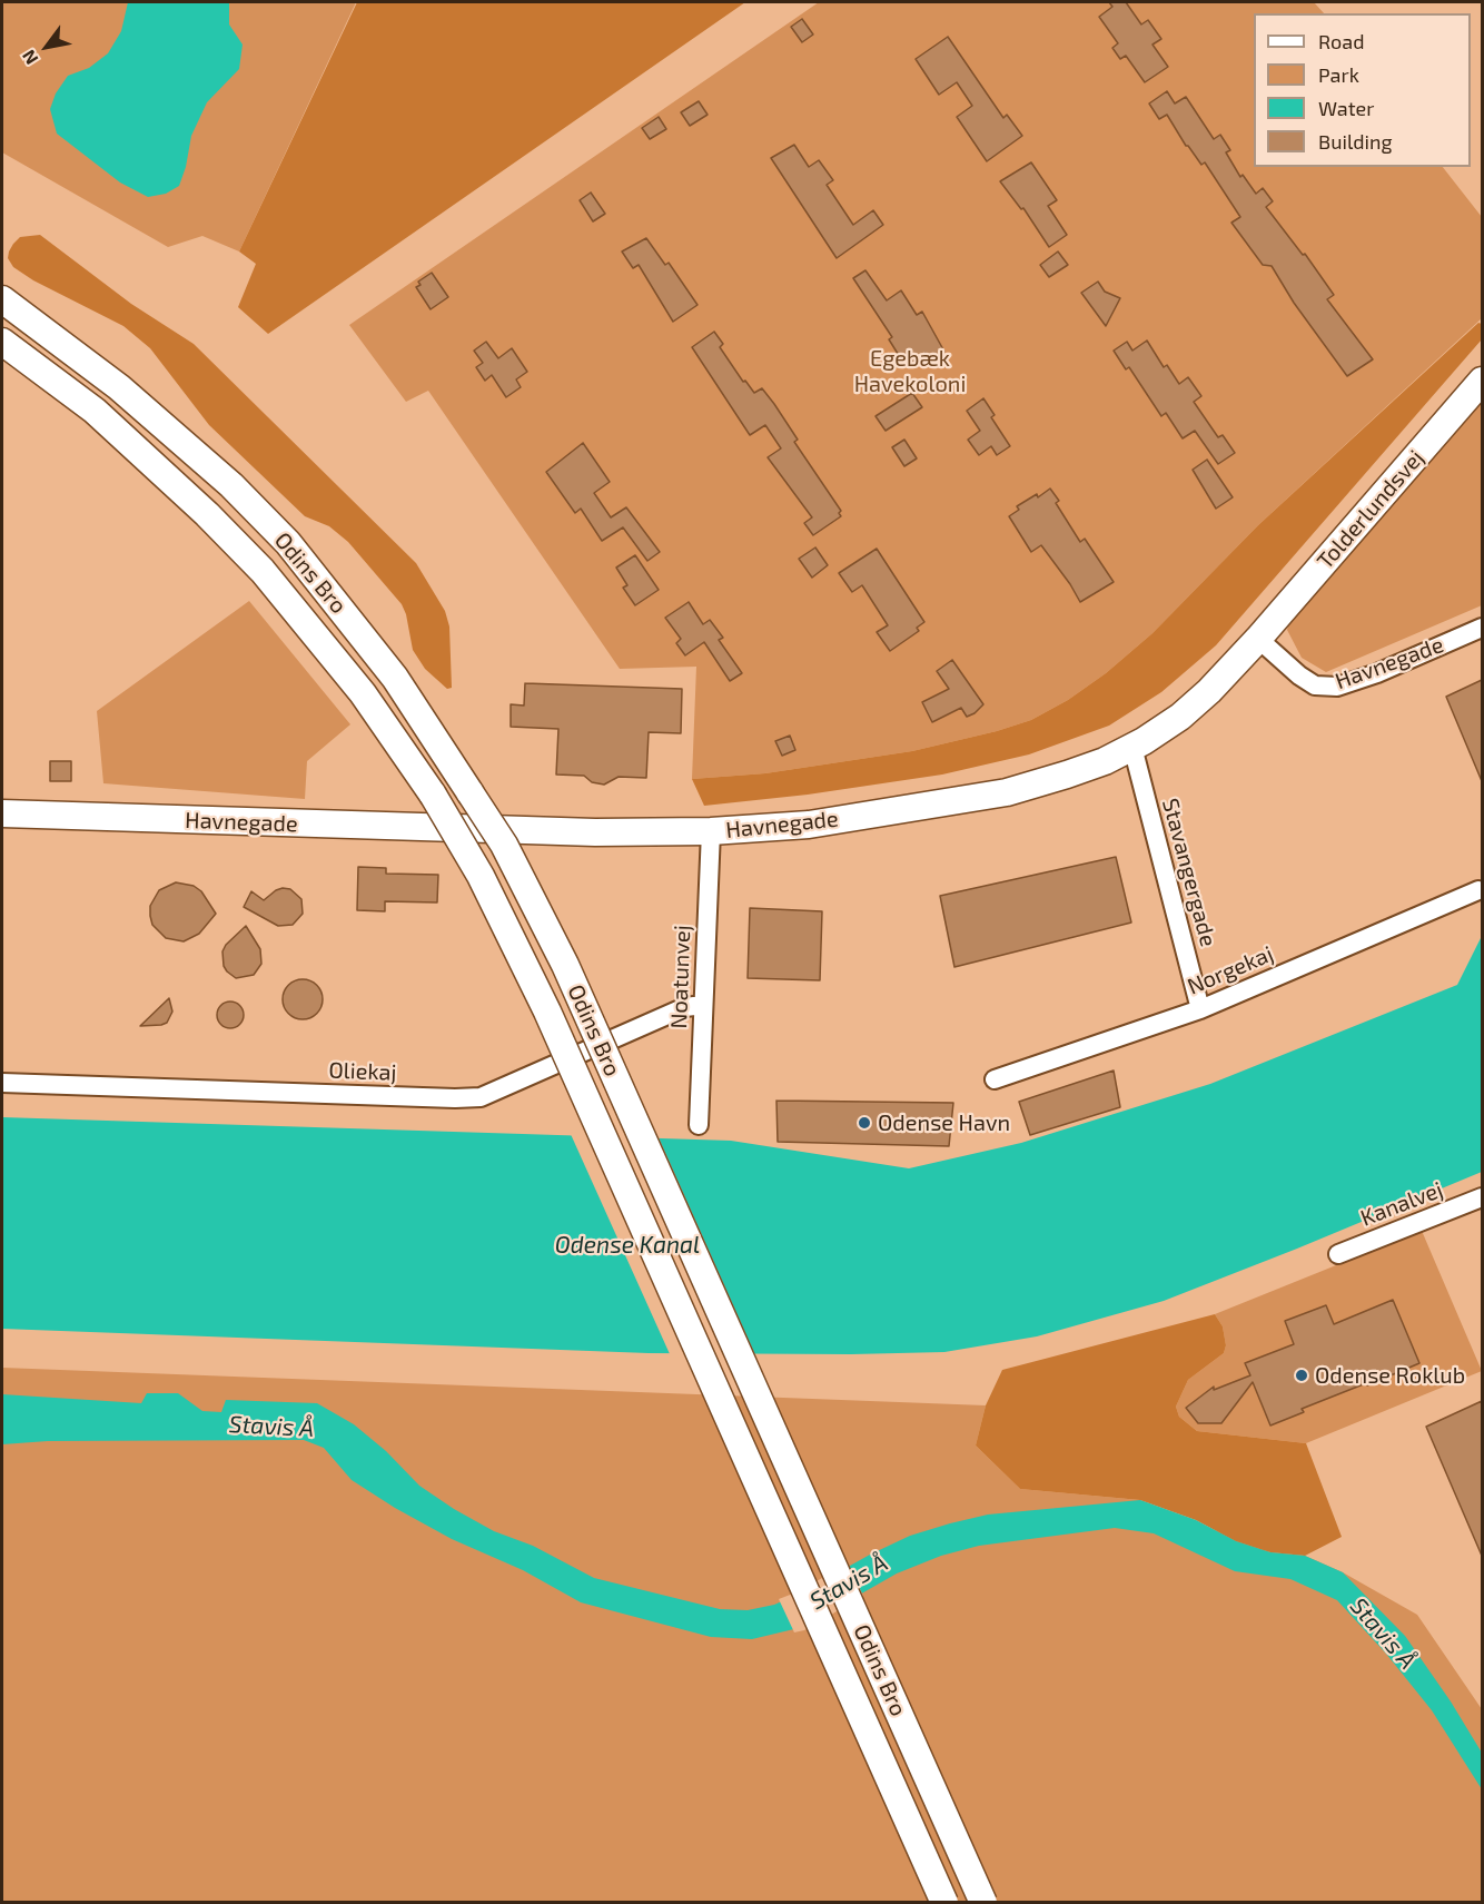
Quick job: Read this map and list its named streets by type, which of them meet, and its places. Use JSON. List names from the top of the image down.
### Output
{
  "streets": {
    "main road": ["Tolderlundsvej", "Odins Bro", "Havnegade"],
    "street": [
      "Stavangergade",
      "Norgekaj",
      "Noatunvej",
      "Oliekaj",
      "Kanalvej"
    ]
  },
  "crossings": [
    ["Tolderlundsvej", "Havnegade"],
    ["Havnegade", "Stavangergade"],
    ["Havnegade", "Noatunvej"],
    ["Stavangergade", "Norgekaj"],
    ["Noatunvej", "Oliekaj"]
  ],
  "water": ["Odense Kanal", "Stavis Å"],
  "parks": ["Egebæk Havekoloni"],
  "places": ["Odense Havn", "Odense Roklub"],
  "legend": [
    "Road",
    "Park",
    "Water",
    "Building"
  ],
  "north": "bottom left"
}
